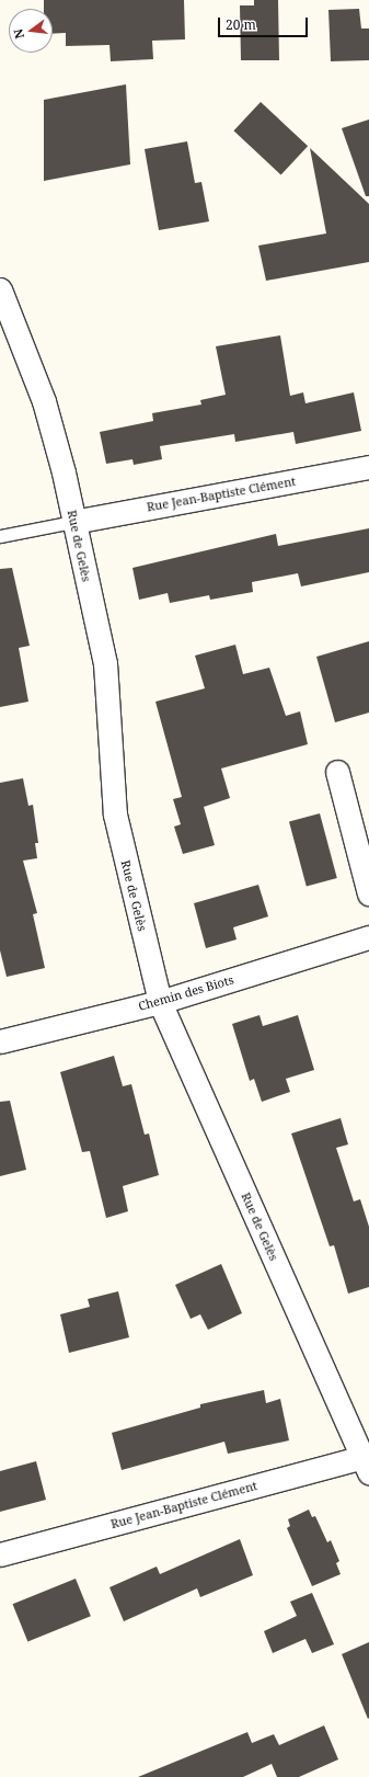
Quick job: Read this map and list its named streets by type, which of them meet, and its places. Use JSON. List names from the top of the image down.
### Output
{
  "streets": {
    "street": ["Rue Jean-Baptiste Clément", "Rue de Gelès", "Chemin des Biots"]
  },
  "crossings": [
    ["Rue Jean-Baptiste Clément", "Rue de Gelès"],
    ["Rue de Gelès", "Chemin des Biots"]
  ],
  "scale_bar": "20 m",
  "north": "left"
}
